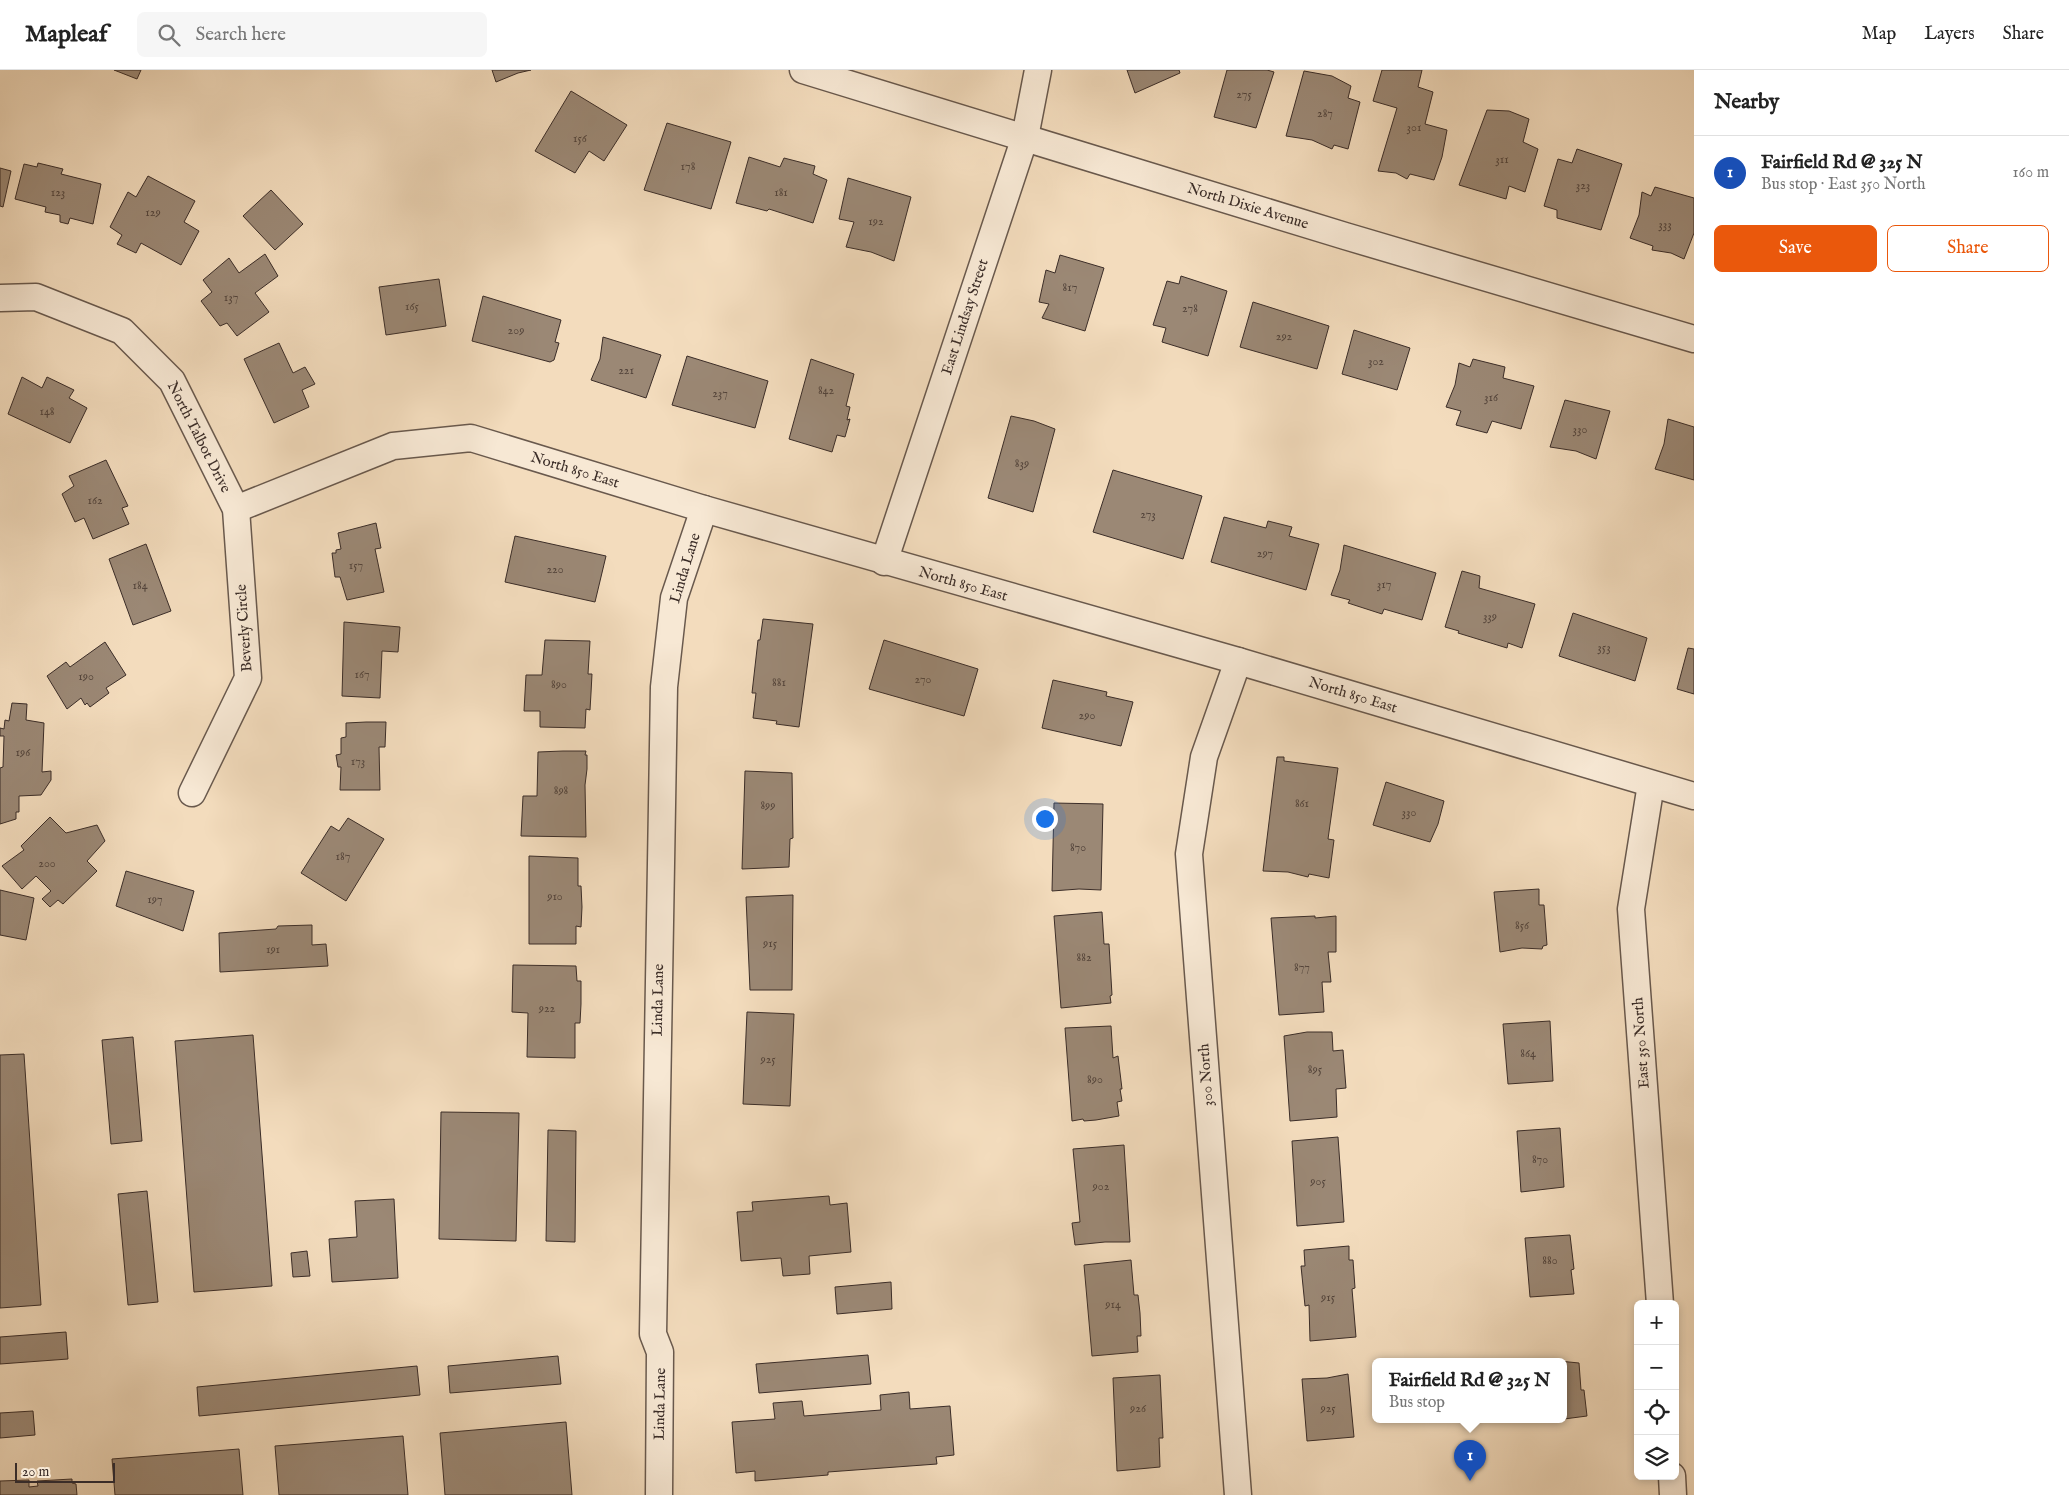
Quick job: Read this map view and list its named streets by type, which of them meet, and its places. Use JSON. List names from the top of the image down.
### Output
{
  "streets": {
    "street": [
      "North Dixie Avenue",
      "East Lindsay Street",
      "North Talbot Drive",
      "North 850 East",
      "Linda Lane",
      "Beverly Circle",
      "East 350 North",
      "300 North"
    ]
  },
  "crossings": [
    ["North Dixie Avenue", "East Lindsay Street"],
    ["East Lindsay Street", "North 850 East"],
    ["North Talbot Drive", "North 850 East"],
    ["North Talbot Drive", "Beverly Circle"],
    ["North 850 East", "Linda Lane"],
    ["North 850 East", "Beverly Circle"],
    ["North 850 East", "East 350 North"],
    ["North 850 East", "300 North"]
  ],
  "house_numbers": [
    "275",
    "287",
    "301",
    "156",
    "311",
    "178",
    "323",
    "123",
    "181",
    "129",
    "192",
    "333",
    "817",
    "137",
    "165",
    "278",
    "209",
    "292",
    "302",
    "221",
    "842",
    "237",
    "316",
    "148",
    "330",
    "839",
    "162",
    "273",
    "297",
    "157",
    "220",
    "317",
    "184",
    "339",
    "353",
    "167",
    "190",
    "270",
    "881",
    "890",
    "290",
    "196",
    "173",
    "898",
    "861",
    "899",
    "330",
    "870",
    "187",
    "200",
    "910",
    "197",
    "856",
    "915",
    "191",
    "882",
    "877",
    "922",
    "864",
    "925",
    "895",
    "890",
    "870",
    "905",
    "902",
    "880",
    "915",
    "914",
    "926",
    "925"
  ],
  "scale_bar": "20 m",
  "page": {
    "header": "Mapleaf",
    "search": "Search here",
    "nav": ["Map", "Layers", "Share"],
    "heading": "Nearby",
    "list": [
      {
        "mark": "1",
        "name": "Fairfield Rd @ 325 N",
        "note": "Bus stop · East 350 North",
        "value": "160 m"
      }
    ],
    "buttons": ["Save", "Share"],
    "map_buttons": ["+", "−"],
    "popup": ["Fairfield Rd @ 325 N", "Bus stop"],
    "pins": "1",
    "scale": "20 m"
  }
}
